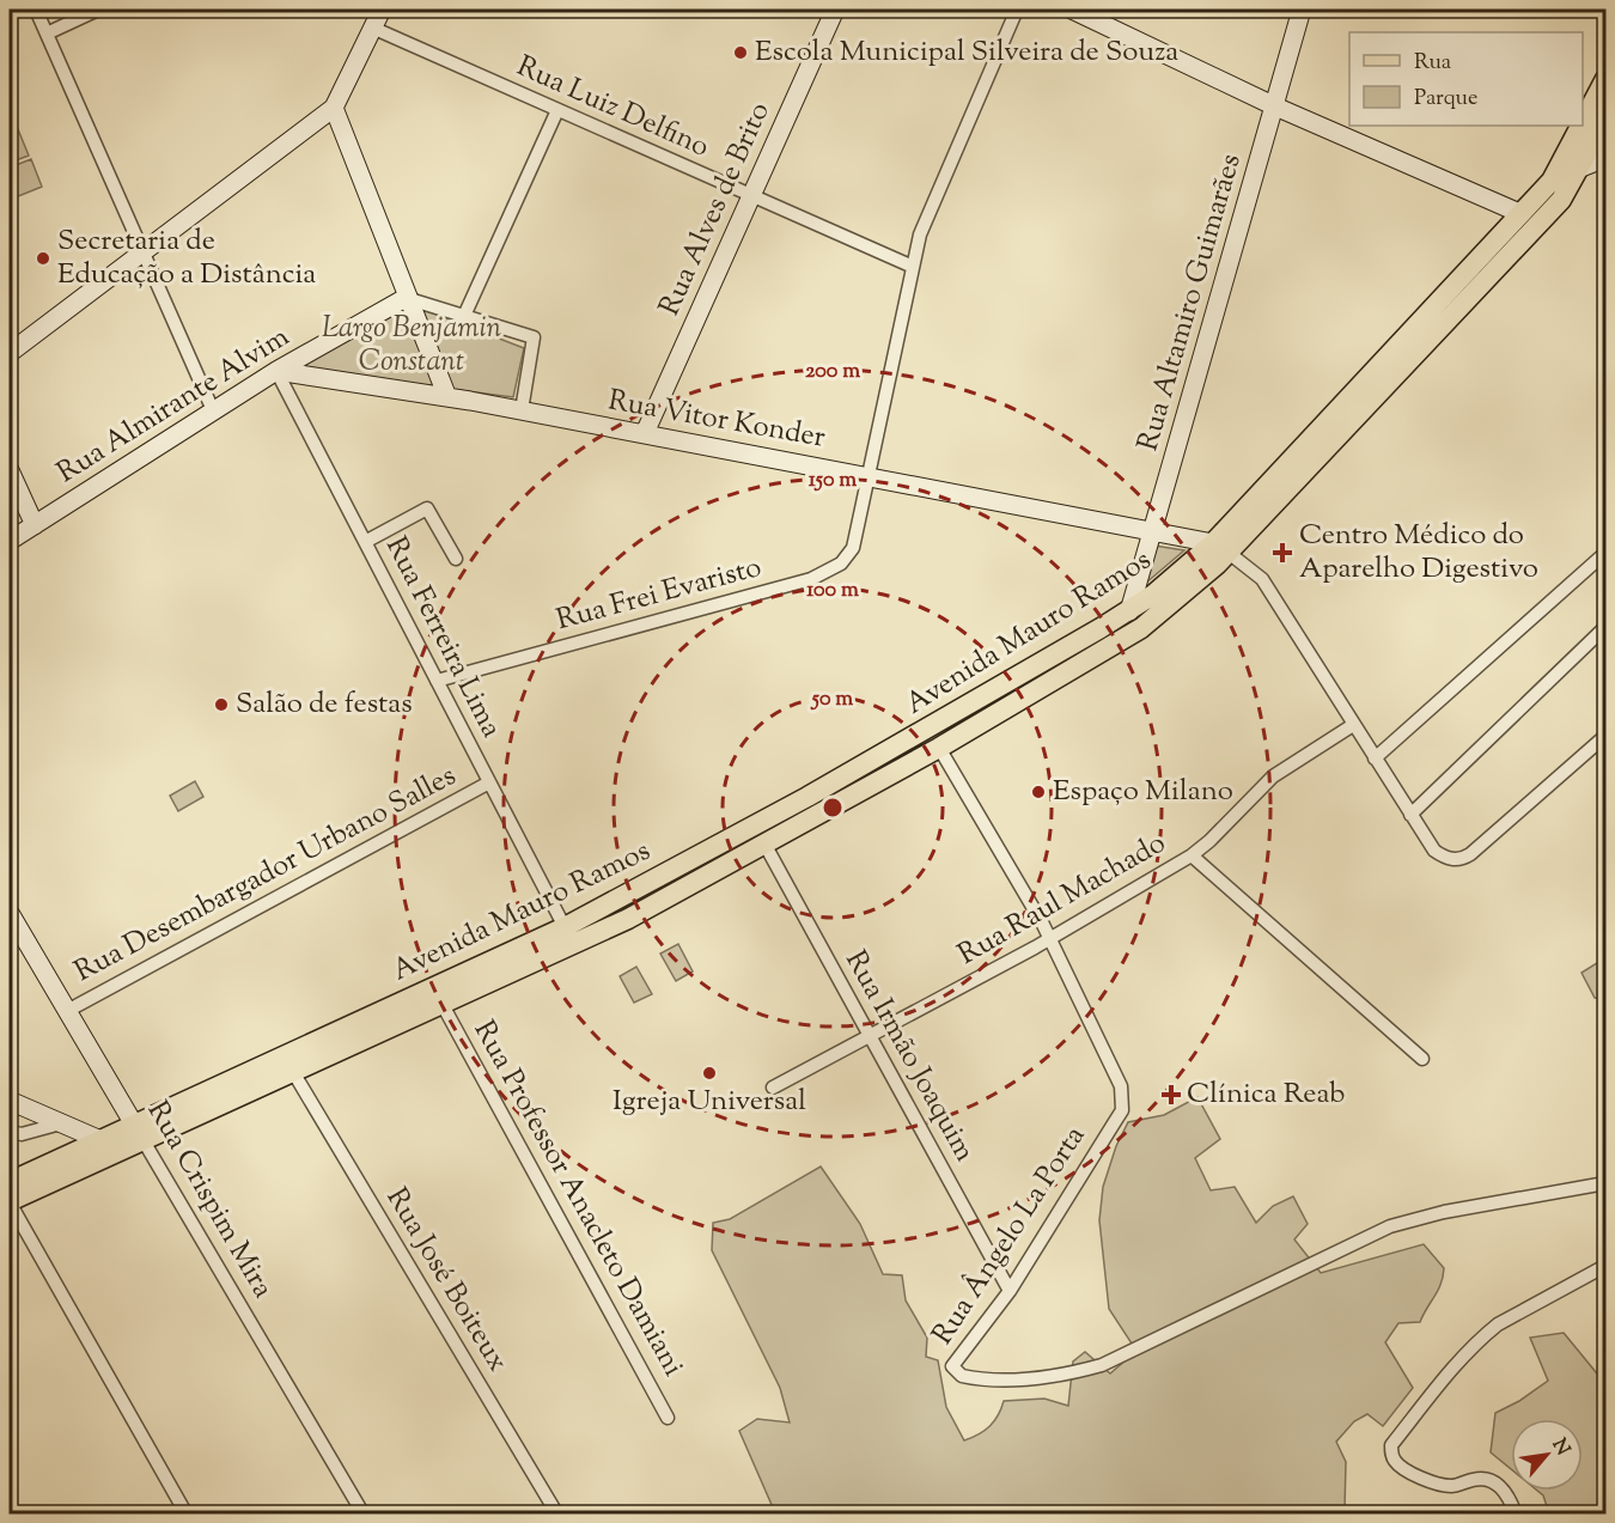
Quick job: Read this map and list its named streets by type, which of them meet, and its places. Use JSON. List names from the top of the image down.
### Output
{
  "streets": {
    "main road": [
      "Rua Alves de Brito",
      "Rua Altamiro Guimarães",
      "Rua Almirante Alvim",
      "Rua Vitor Konder",
      "Avenida Mauro Ramos",
      "Rua Crispim Mira"
    ],
    "street": [
      "Rua Luiz Delfino",
      "Rua Frei Evaristo",
      "Rua Ferreira Lima",
      "Rua Desembargador Urbano Salles",
      "Rua Raul Machado",
      "Rua Irmão Joaquim",
      "Rua Professor Anacleto Damiani",
      "Rua Ângelo La Porta",
      "Rua José Boiteux"
    ]
  },
  "crossings": [
    ["Rua Luiz Delfino", "Rua Alves de Brito"],
    ["Rua Luiz Delfino", "Rua Frei Evaristo"],
    ["Rua Alves de Brito", "Rua Vitor Konder"],
    ["Rua Altamiro Guimarães", "Rua Vitor Konder"],
    ["Rua Altamiro Guimarães", "Avenida Mauro Ramos"],
    ["Rua Almirante Alvim", "Rua Vitor Konder"],
    ["Rua Almirante Alvim", "Rua Ferreira Lima"],
    ["Rua Vitor Konder", "Rua Frei Evaristo"],
    ["Rua Vitor Konder", "Avenida Mauro Ramos"],
    ["Rua Vitor Konder", "Rua Ferreira Lima"],
    ["Rua Frei Evaristo", "Rua Ferreira Lima"],
    ["Avenida Mauro Ramos", "Rua Ferreira Lima"],
    ["Avenida Mauro Ramos", "Rua Irmão Joaquim"],
    ["Avenida Mauro Ramos", "Rua Professor Anacleto Damiani"],
    ["Avenida Mauro Ramos", "Rua Crispim Mira"],
    ["Avenida Mauro Ramos", "Rua Ângelo La Porta"],
    ["Avenida Mauro Ramos", "Rua José Boiteux"],
    ["Rua Ferreira Lima", "Rua Desembargador Urbano Salles"],
    ["Rua Desembargador Urbano Salles", "Rua Crispim Mira"],
    ["Rua Raul Machado", "Rua Irmão Joaquim"],
    ["Rua Raul Machado", "Rua Ângelo La Porta"],
    ["Rua Irmão Joaquim", "Rua Ângelo La Porta"]
  ],
  "parks": ["Largo Benjamin Constant"],
  "places": {
    "other": [
      "Escola Municipal Silveira de Souza",
      "Secretaria de Educação a Distância",
      "Salão de festas",
      "Espaço Milano",
      "Igreja Universal"
    ],
    "health": ["Centro Médico do Aparelho Digestivo", "Clínica Reab"]
  },
  "legend": ["Rua", "Parque"],
  "north": "top right",
  "rings": [
    "200 m",
    "150 m",
    "100 m",
    "50 m"
  ]
}
